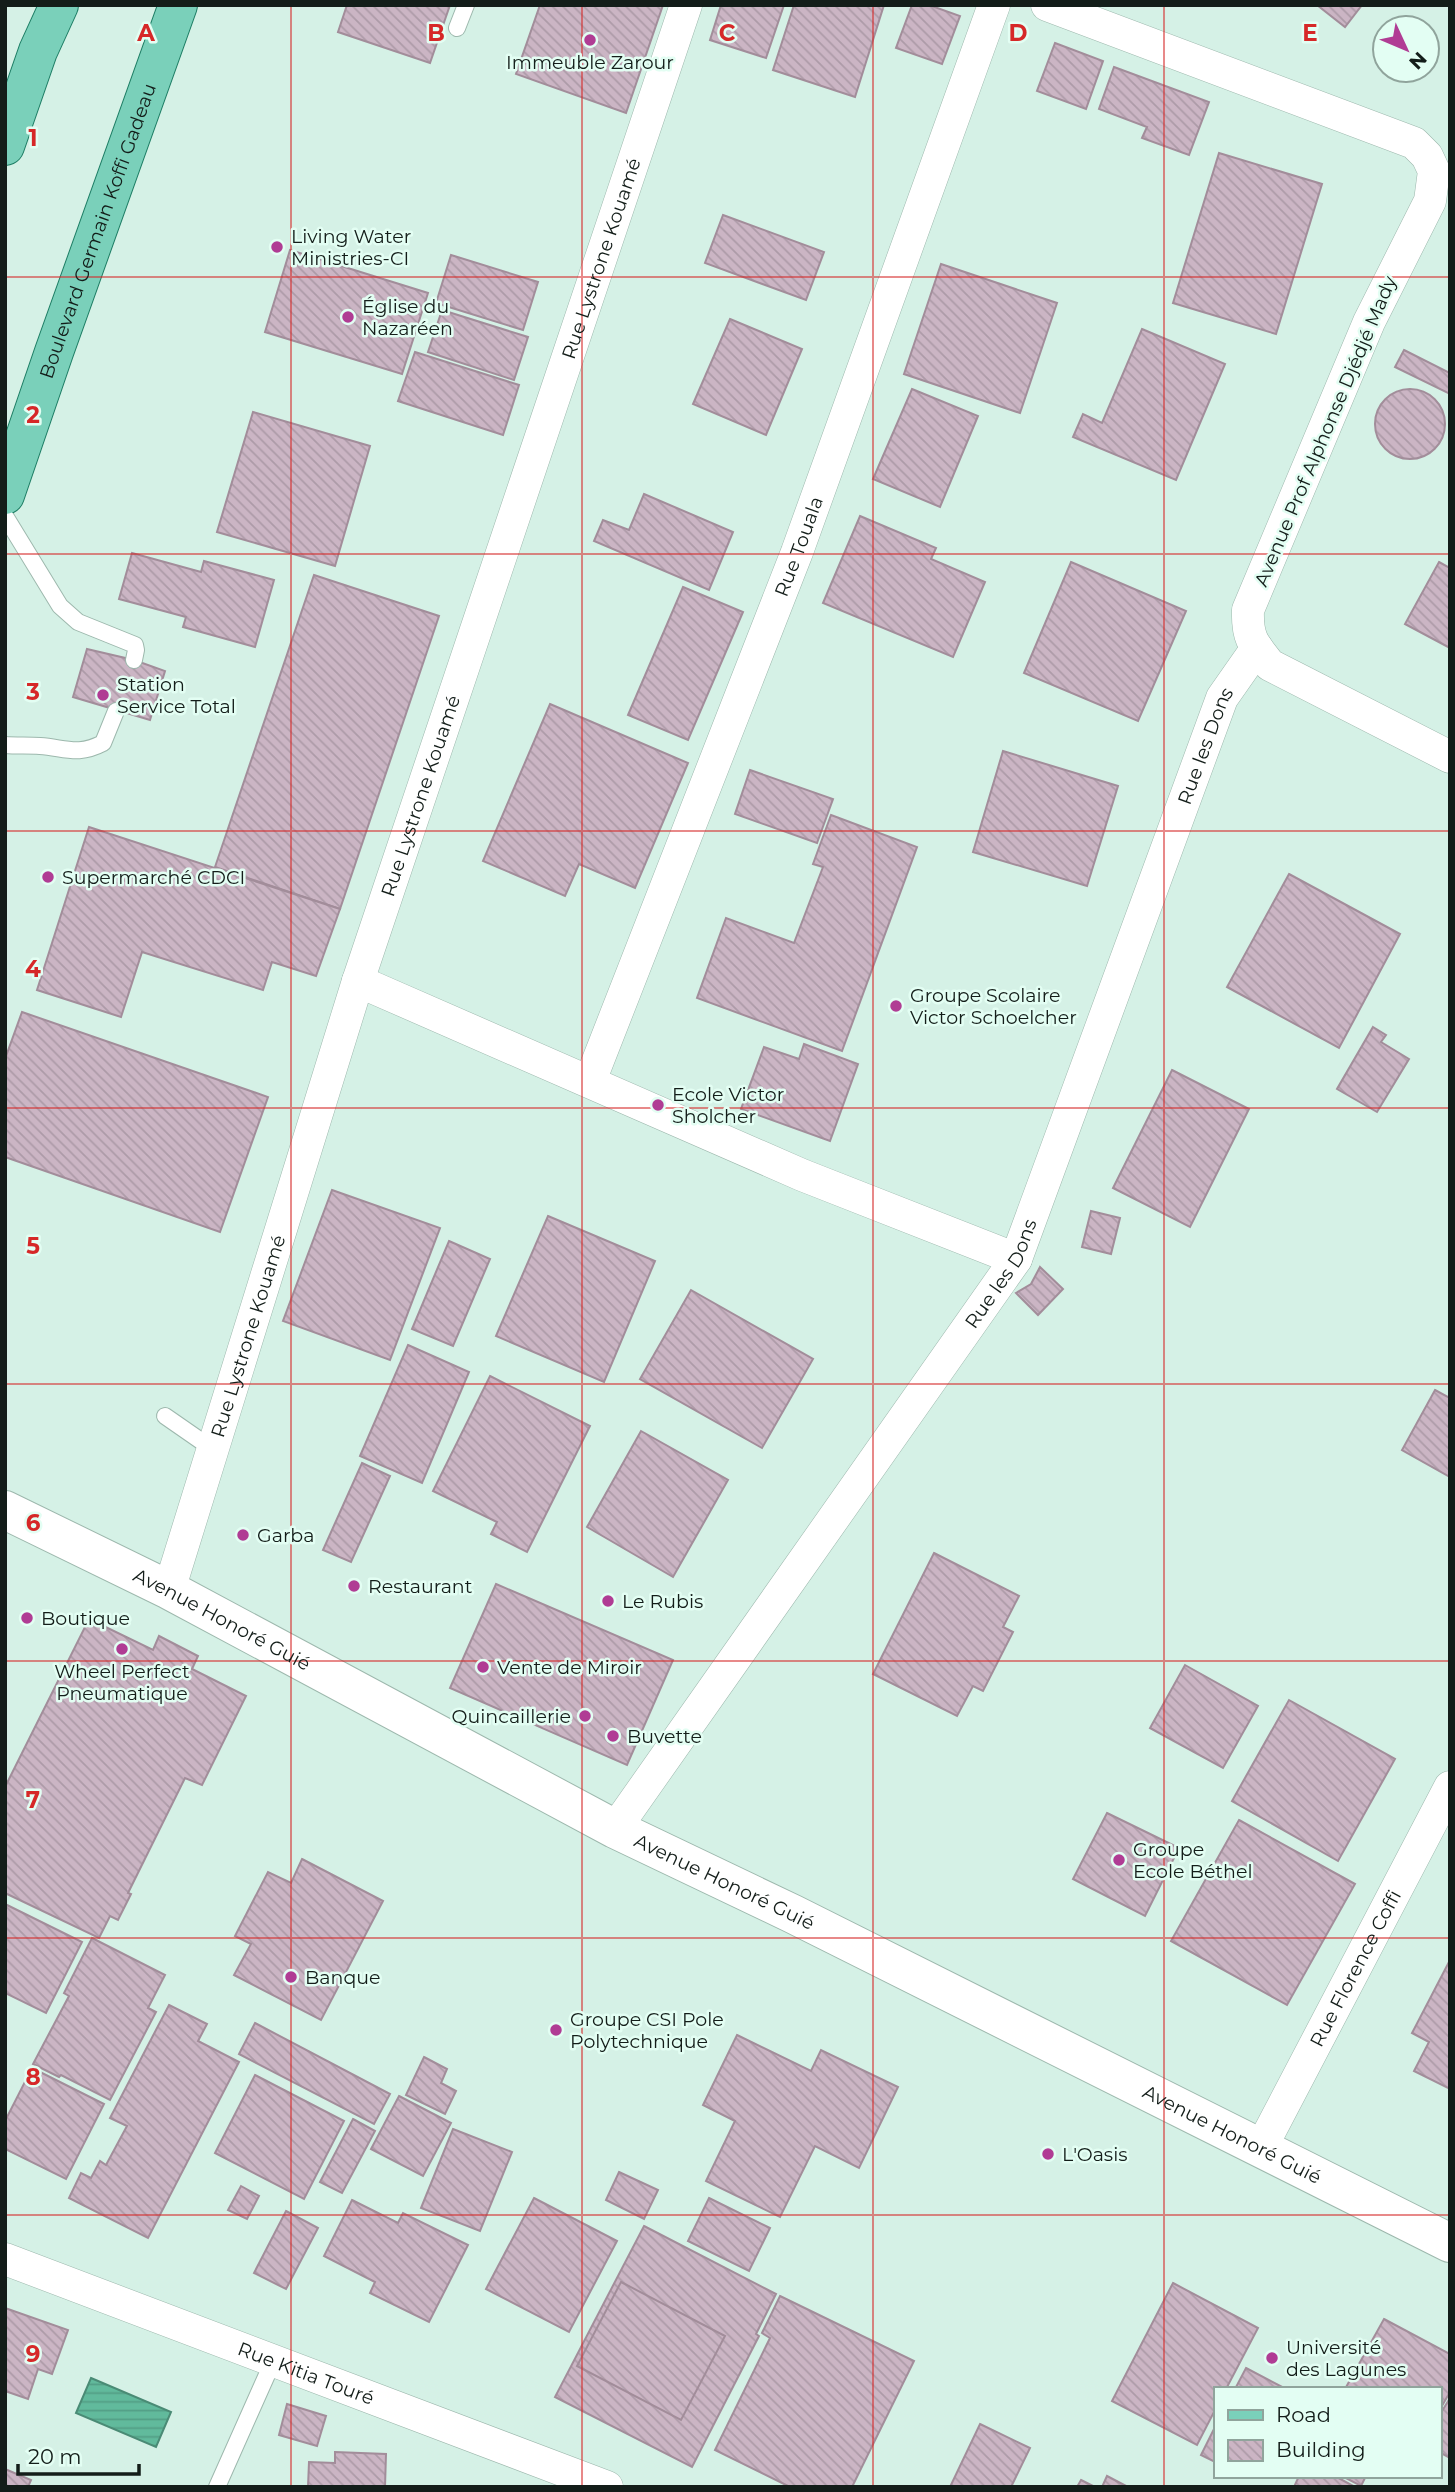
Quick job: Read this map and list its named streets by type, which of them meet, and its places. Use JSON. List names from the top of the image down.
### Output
{
  "streets": {
    "main road": ["Boulevard Germain Koffi Gadeau"],
    "street": [
      "Rue Lystrone Kouamé",
      "Avenue Prof Alphonse Djédjé Mady",
      "Rue Touala",
      "Rue les Dons",
      "Avenue Honoré Guié",
      "Rue Florence Coffi",
      "Rue Kitia Touré"
    ]
  },
  "crossings": [
    ["Rue Lystrone Kouamé", "Avenue Honoré Guié"],
    ["Avenue Prof Alphonse Djédjé Mady", "Rue les Dons"],
    ["Rue les Dons", "Avenue Honoré Guié"],
    ["Avenue Honoré Guié", "Rue Florence Coffi"]
  ],
  "places": [
    "Immeuble Zarour",
    "Living Water Ministries-CI",
    "Église du Nazaréen",
    "Station Service Total",
    "Supermarché CDCI",
    "Groupe Scolaire Victor Schoelcher",
    "Ecole Victor Sholcher",
    "Garba",
    "Restaurant",
    "Le Rubis",
    "Boutique",
    "Wheel Perfect Pneumatique",
    "Vente de Miroir",
    "Quincaillerie",
    "Buvette",
    "Groupe Ecole Béthel",
    "Banque",
    "Groupe CSI Pole Polytechnique",
    "L'Oasis",
    "Université des Lagunes"
  ],
  "legend": ["Road", "Building"],
  "scale_bar": "20 m",
  "north": "bottom right",
  "grid": {
    "columns": [
      "A",
      "B",
      "C",
      "D",
      "E"
    ],
    "rows": [
      "1",
      "2",
      "3",
      "4",
      "5",
      "6",
      "7",
      "8",
      "9"
    ]
  }
}
